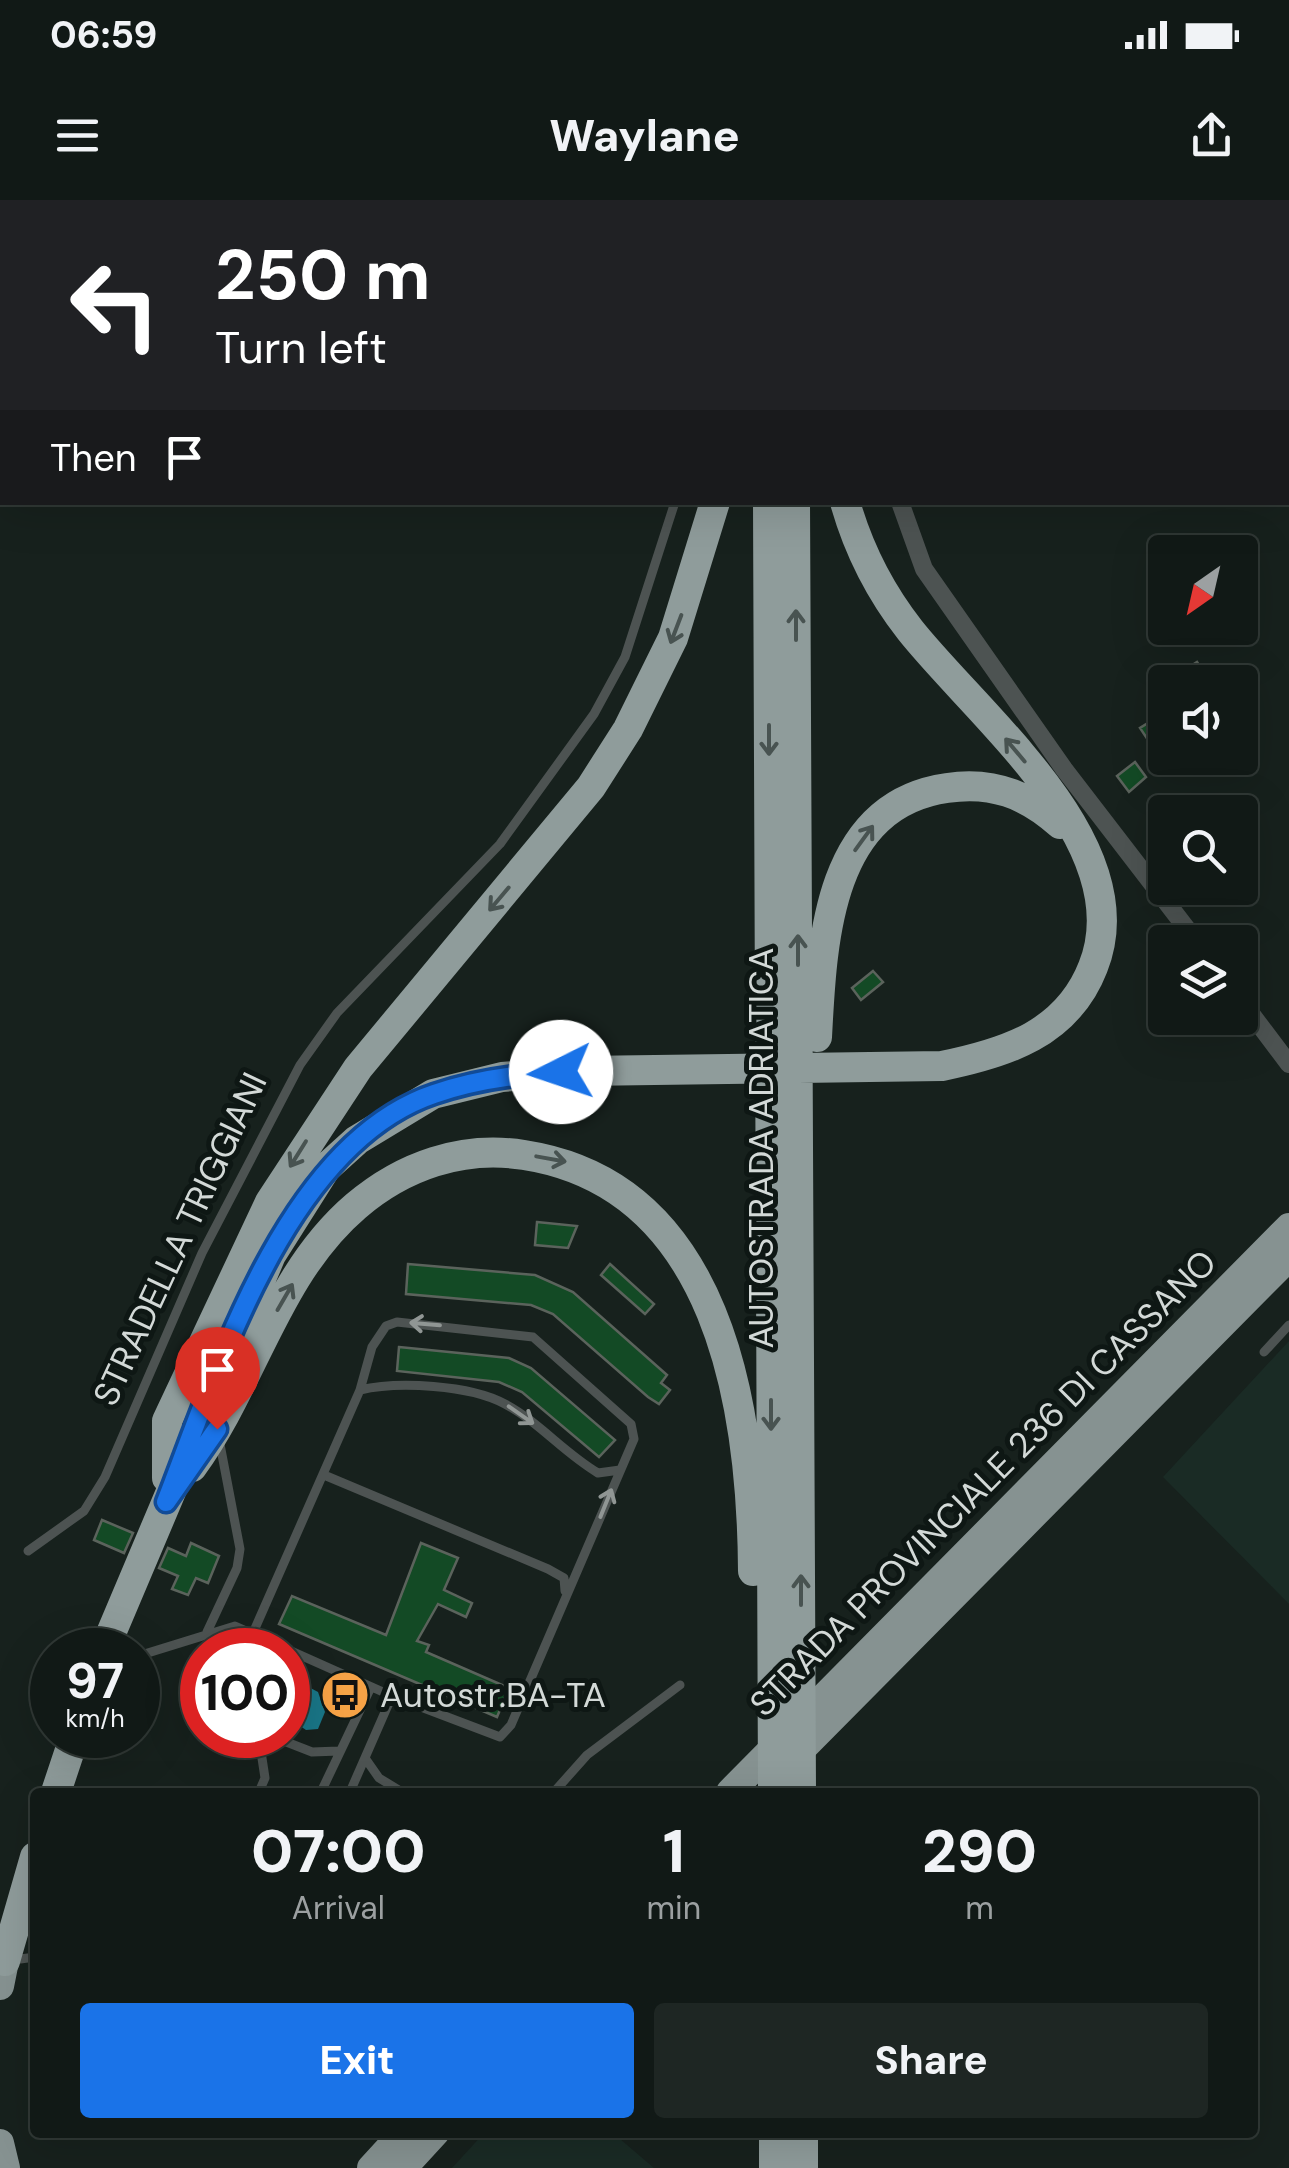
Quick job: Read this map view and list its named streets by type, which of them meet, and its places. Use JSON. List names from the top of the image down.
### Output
{
  "streets": {
    "highway": ["AUTOSTRADA ADRIATICA", "STRADA PROVINCIALE 236 DI CASSANO"],
    "lane": ["STRADELLA TRIGGIANI"]
  },
  "places": {
    "bus stop": ["Autostr.BA-TA"]
  },
  "north": "bottom left",
  "page": {
    "status": "06:59",
    "header": "Waylane",
    "turn": ["250 m", "Turn left"],
    "then": "Then",
    "speed": "97 km/h",
    "limit": "100",
    "eta": [
      "07:00",
      "Arrival",
      "1",
      "min",
      "290",
      "m"
    ],
    "buttons": ["Exit", "Share"]
  }
}
